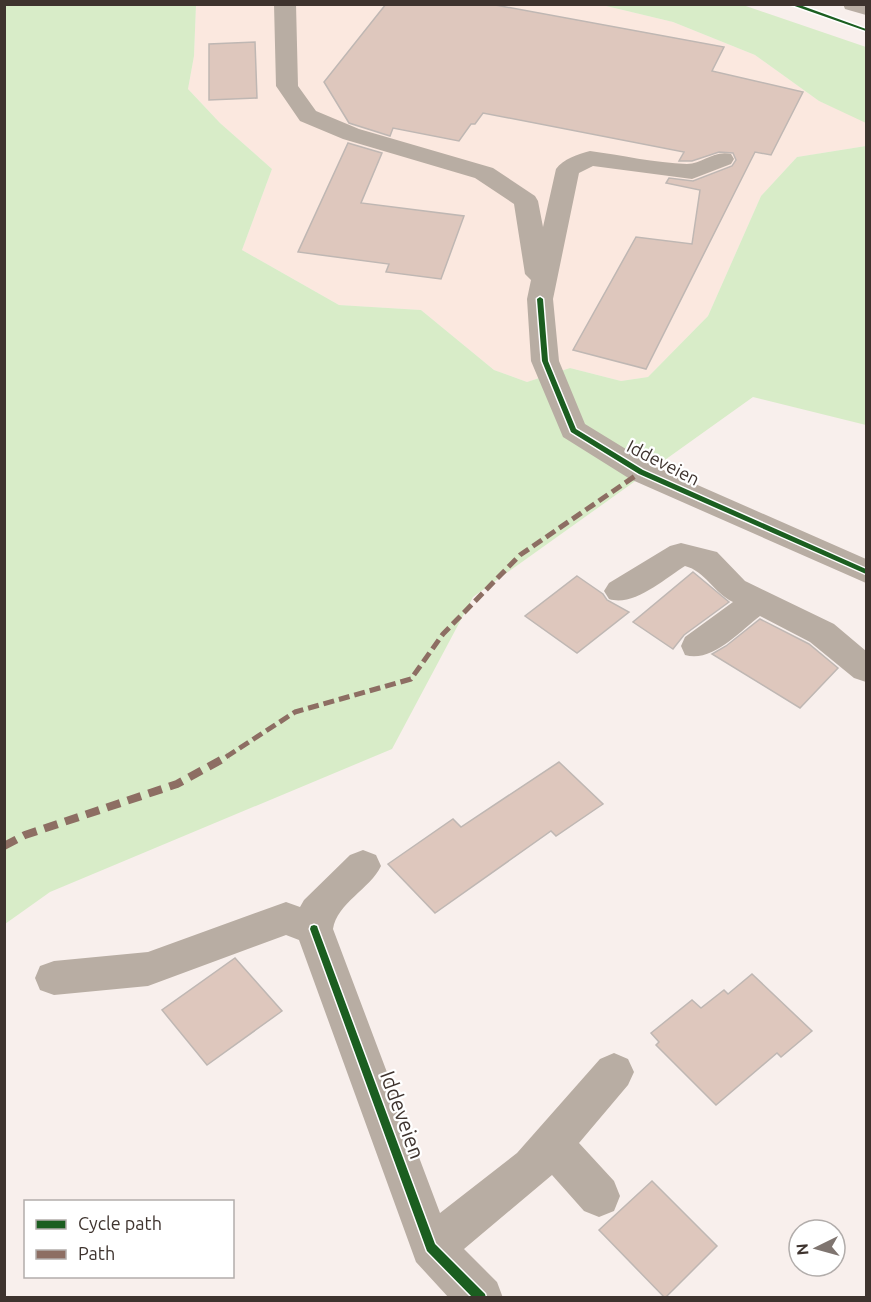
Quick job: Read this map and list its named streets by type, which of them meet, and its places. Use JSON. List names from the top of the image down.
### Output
{
  "streets": {
    "street": ["Iddeveien"]
  },
  "legend": ["Cycle path", "Path"],
  "north": "left"
}
